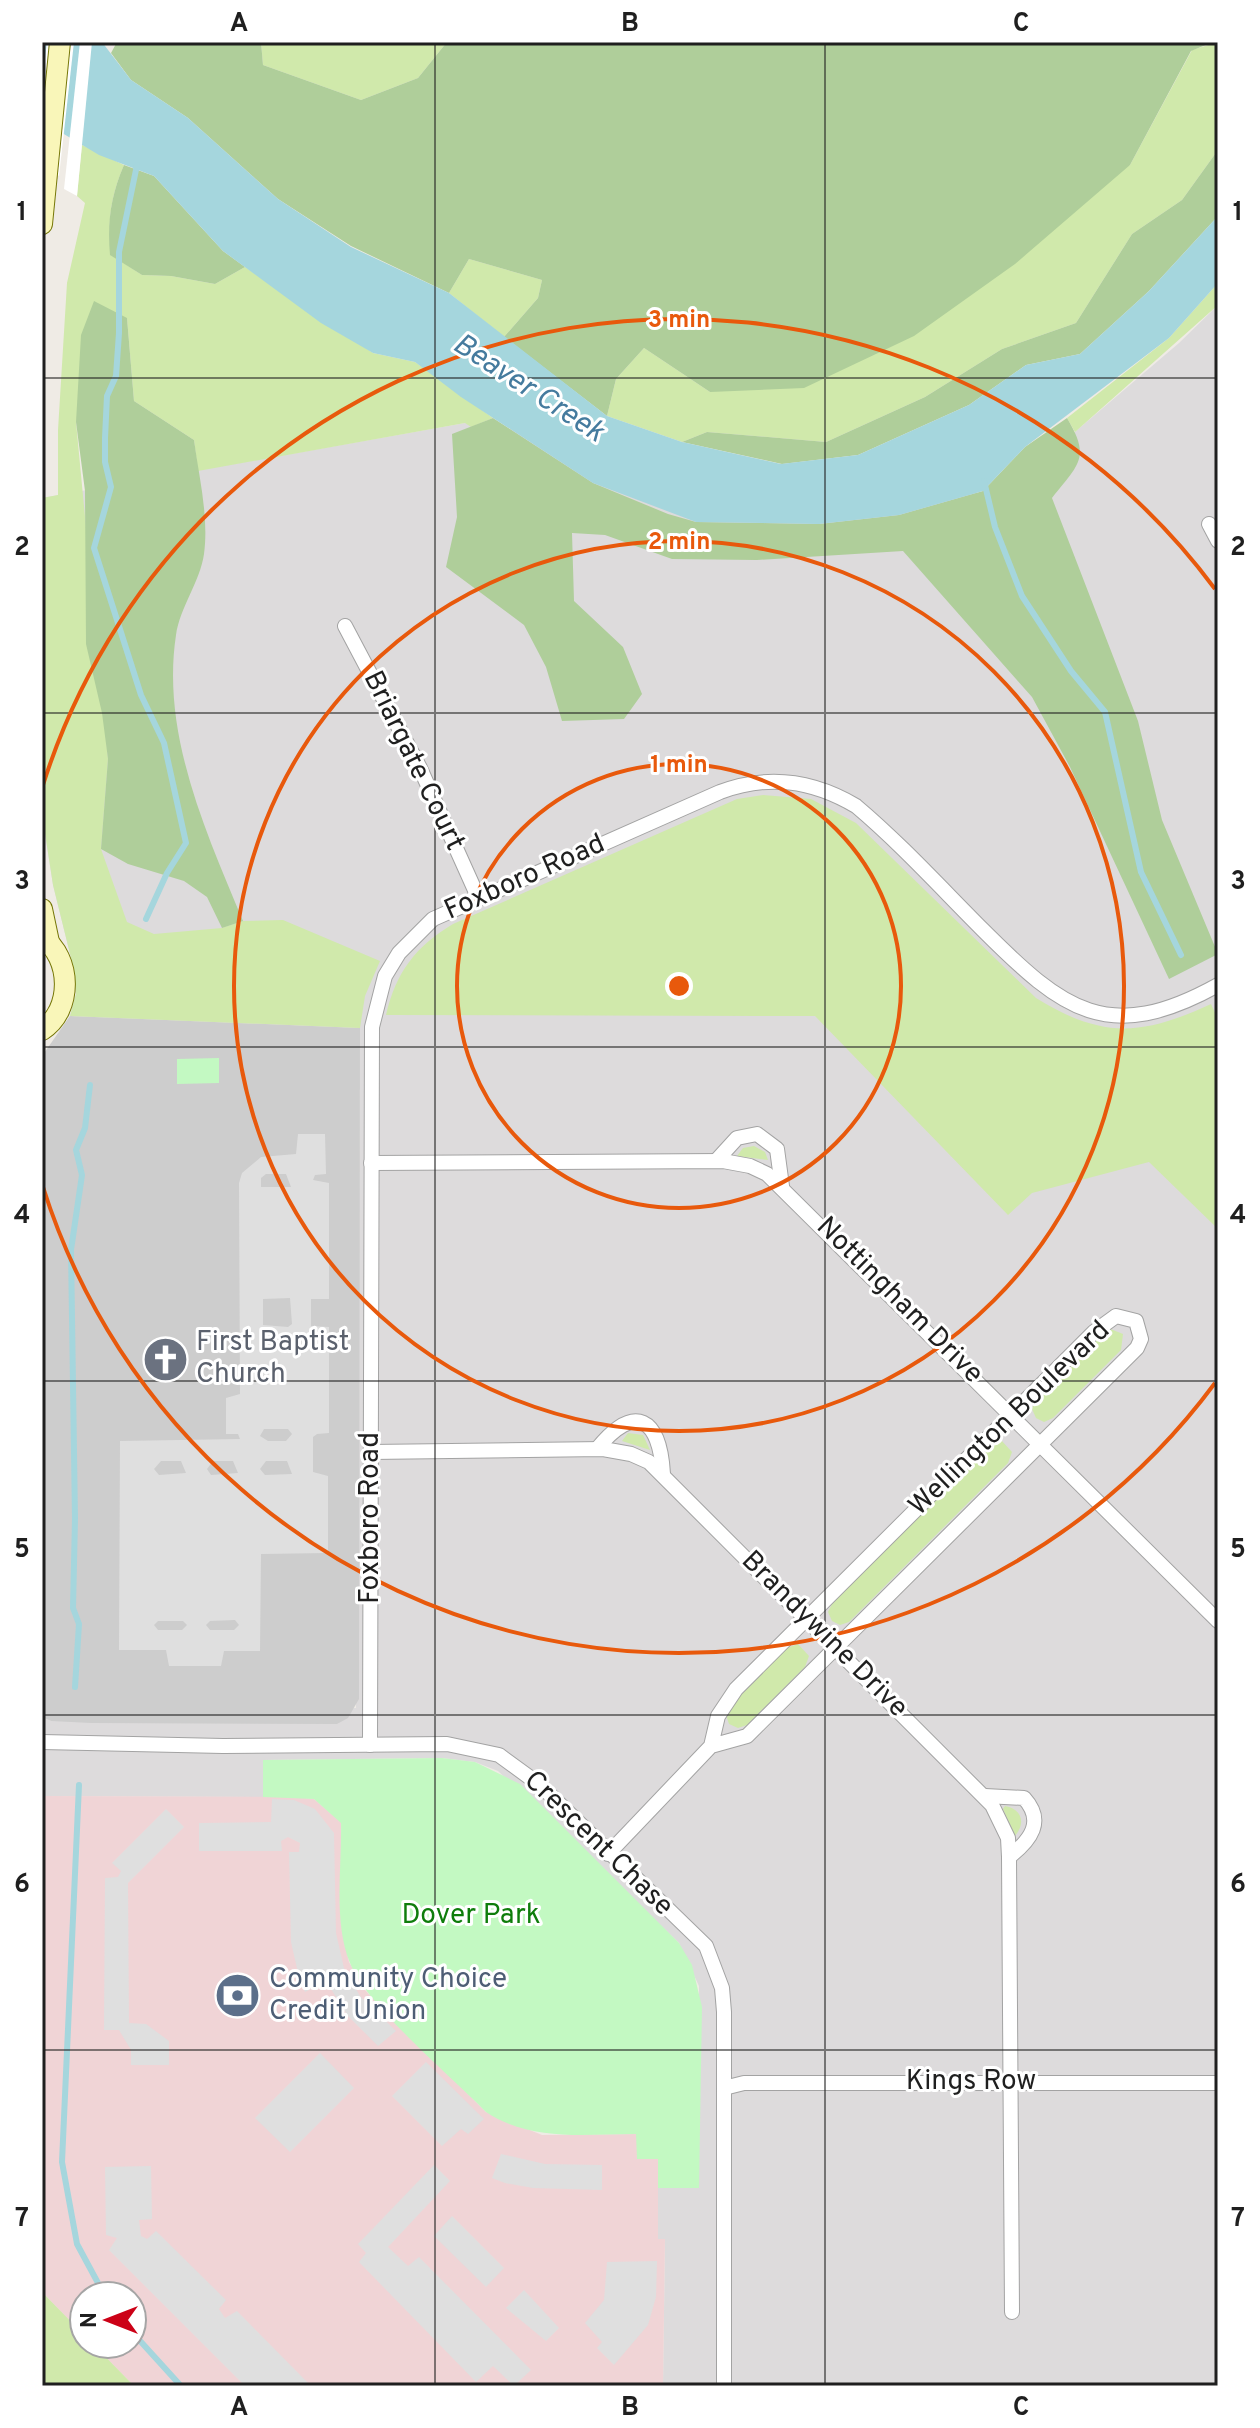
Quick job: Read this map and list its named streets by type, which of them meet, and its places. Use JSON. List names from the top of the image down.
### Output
{
  "streets": {
    "street": [
      "Briargate Court",
      "Foxboro Road",
      "Nottingham Drive",
      "Wellington Boulevard",
      "Brandywine Drive",
      "Crescent Chase",
      "Kings Row"
    ]
  },
  "crossings": [
    ["Briargate Court", "Foxboro Road"],
    ["Foxboro Road", "Nottingham Drive"],
    ["Foxboro Road", "Brandywine Drive"],
    ["Foxboro Road", "Crescent Chase"],
    ["Nottingham Drive", "Wellington Boulevard"],
    ["Wellington Boulevard", "Brandywine Drive"],
    ["Wellington Boulevard", "Crescent Chase"],
    ["Brandywine Drive", "Kings Row"],
    ["Crescent Chase", "Kings Row"]
  ],
  "water": ["Beaver Creek"],
  "parks": ["Dover Park"],
  "places": {
    "church": ["First Baptist Church"],
    "bank": ["Community Choice Credit Union"]
  },
  "north": "left",
  "grid": {
    "columns": ["A", "B", "C"],
    "rows": [
      "1",
      "2",
      "3",
      "4",
      "5",
      "6",
      "7"
    ]
  },
  "rings": ["3 min", "2 min", "1 min"]
}
